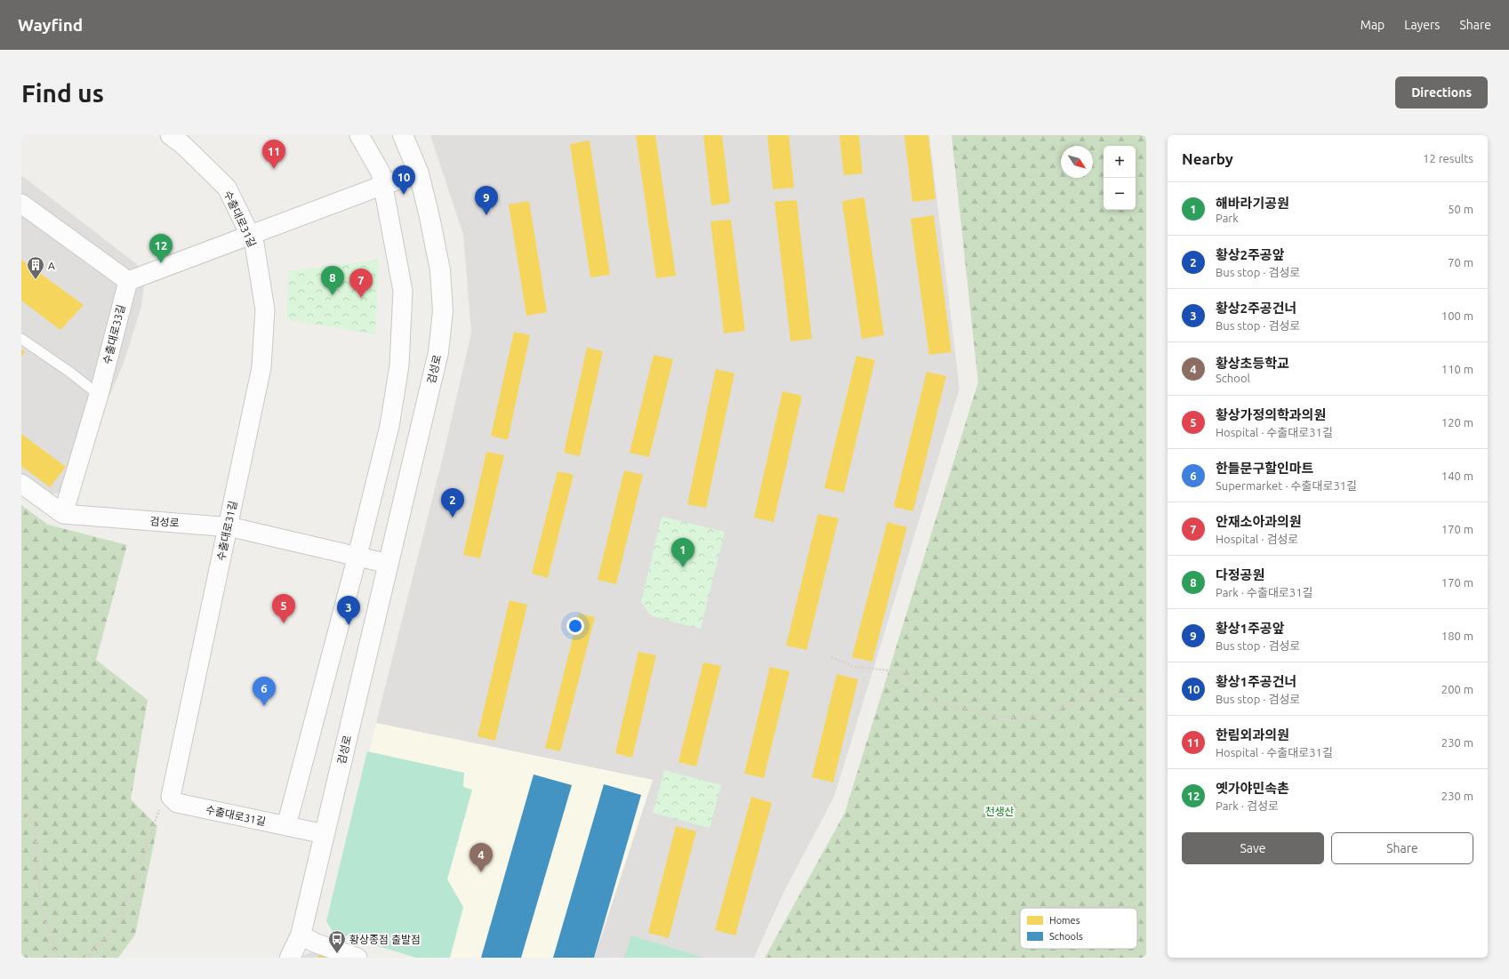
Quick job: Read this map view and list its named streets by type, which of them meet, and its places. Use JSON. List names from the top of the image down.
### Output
{
  "streets": {
    "street": ["수출대로31길", "수출대로33길", "검성로"]
  },
  "crossings": [
    ["수출대로31길", "검성로"],
    ["수출대로33길", "검성로"]
  ],
  "parks": ["천생산"],
  "places": {
    "building": ["A"],
    "bus stop": ["황상종점 출발점"]
  },
  "legend": ["Homes", "Schools"],
  "north": "bottom right",
  "page": {
    "header": "Wayfind",
    "nav": ["Map", "Layers", "Share"],
    "buttons": [
      "Directions",
      ["Save", "Share"]
    ],
    "title": "Find us",
    "heading": ["Nearby", "12 results"],
    "pins": [
      "11",
      "10",
      "9",
      "12",
      "8",
      "7",
      "2",
      "1",
      "5",
      "3",
      "6",
      "4"
    ],
    "map_buttons": ["+", "−"],
    "list": [
      {
        "mark": "1",
        "name": "해바라기공원",
        "note": "Park",
        "value": "50 m"
      },
      {
        "mark": "2",
        "name": "황상2주공앞",
        "note": "Bus stop · 검성로",
        "value": "70 m"
      },
      {
        "mark": "3",
        "name": "황상2주공건너",
        "note": "Bus stop · 검성로",
        "value": "100 m"
      },
      {
        "mark": "4",
        "name": "황상초등학교",
        "note": "School",
        "value": "110 m"
      },
      {
        "mark": "5",
        "name": "황상가정의학과의원",
        "note": "Hospital · 수출대로31길",
        "value": "120 m"
      },
      {
        "mark": "6",
        "name": "한들문구할인마트",
        "note": "Supermarket · 수출대로31길",
        "value": "140 m"
      },
      {
        "mark": "7",
        "name": "안재소아과의원",
        "note": "Hospital · 검성로",
        "value": "170 m"
      },
      {
        "mark": "8",
        "name": "다정공원",
        "note": "Park · 수출대로31길",
        "value": "170 m"
      },
      {
        "mark": "9",
        "name": "황상1주공앞",
        "note": "Bus stop · 검성로",
        "value": "180 m"
      },
      {
        "mark": "10",
        "name": "황상1주공건너",
        "note": "Bus stop · 검성로",
        "value": "200 m"
      },
      {
        "mark": "11",
        "name": "한림외과의원",
        "note": "Hospital · 수출대로31길",
        "value": "230 m"
      },
      {
        "mark": "12",
        "name": "옛가야민속촌",
        "note": "Park · 검성로",
        "value": "230 m"
      }
    ]
  }
}
